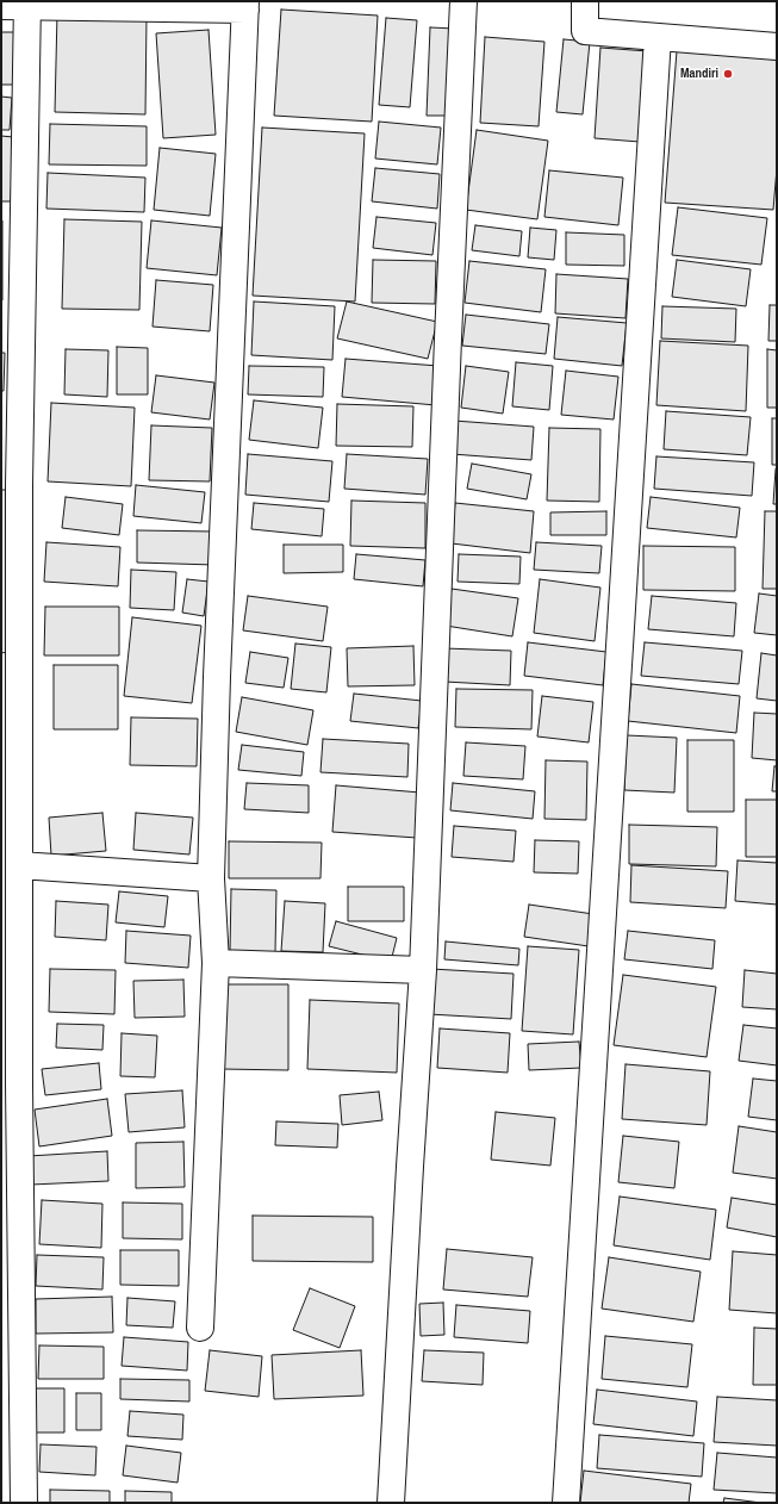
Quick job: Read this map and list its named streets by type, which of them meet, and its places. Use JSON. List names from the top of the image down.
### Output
{
  "places": ["Mandiri"]
}
